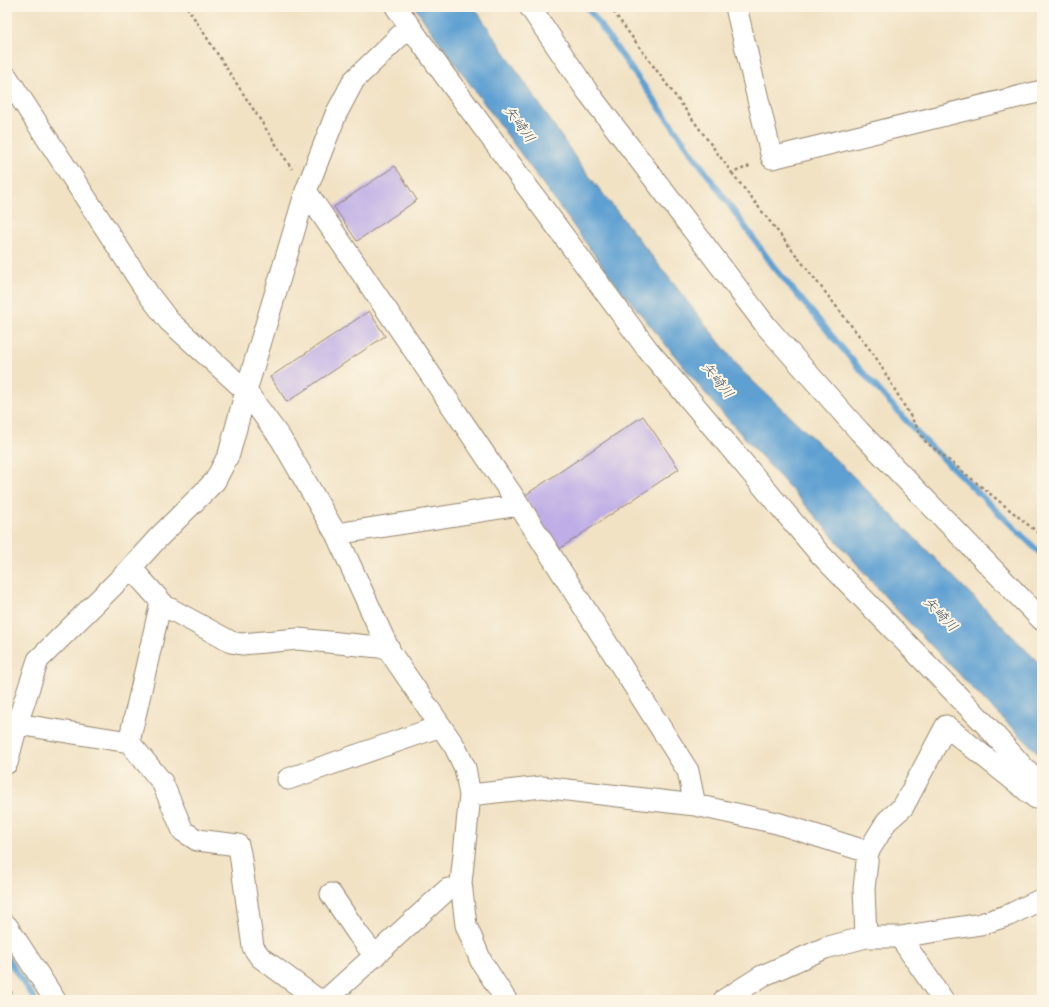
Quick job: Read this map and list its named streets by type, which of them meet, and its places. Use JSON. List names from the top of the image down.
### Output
{
  "water": ["矢崎川"]
}
